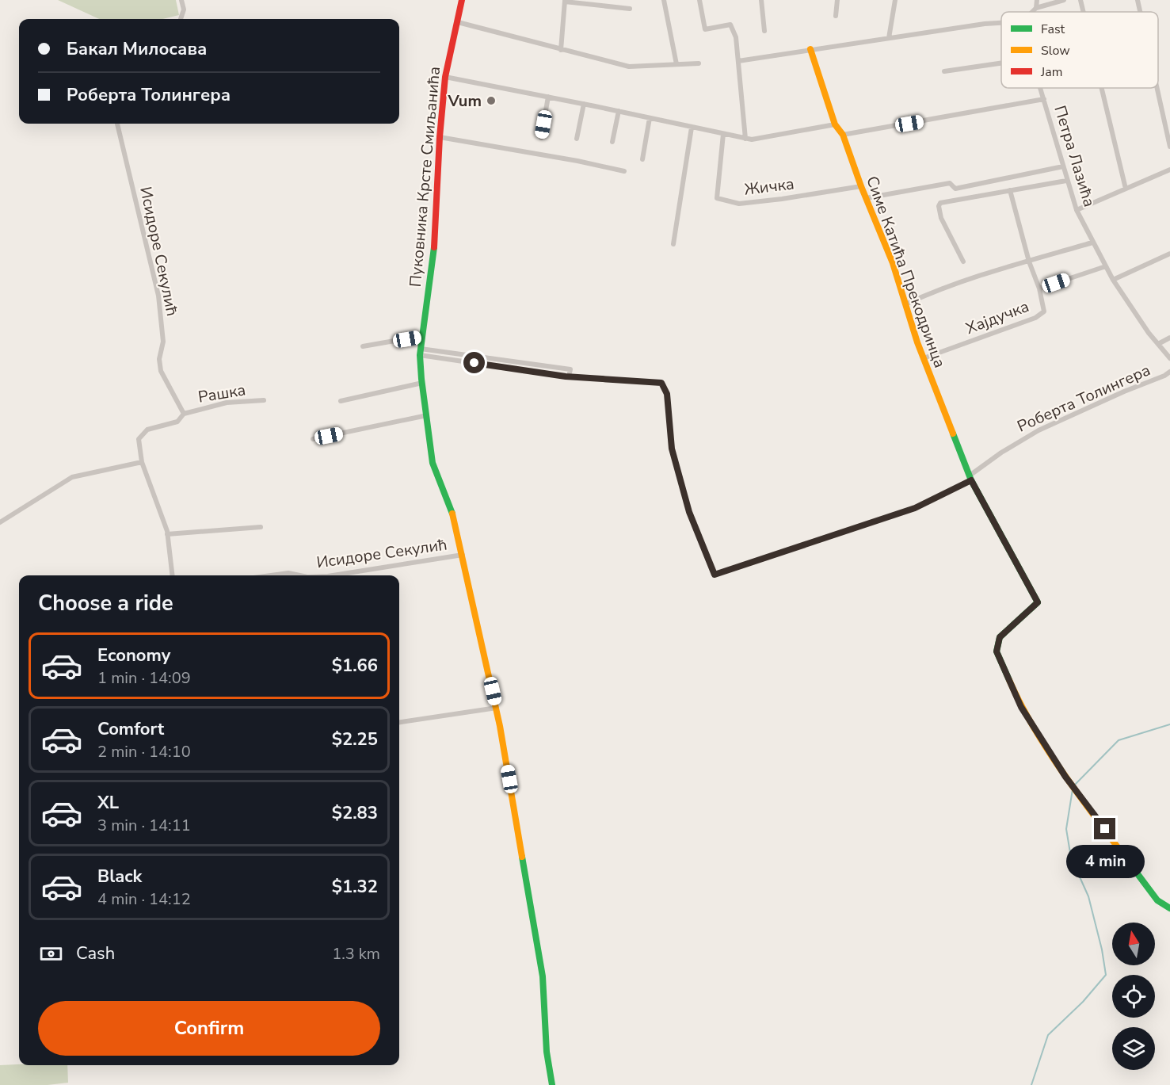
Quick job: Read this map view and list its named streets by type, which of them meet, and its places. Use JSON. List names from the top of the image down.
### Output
{
  "streets": {
    "street": [
      "Петра Лазића",
      "Пуковника Крсте Смиљанића",
      "Жичка",
      "Исидоре Секулић",
      "Симе Катића Прекодринца",
      "Хајдучка",
      "Рашка",
      "Роберта Толингера"
    ]
  },
  "crossings": [
    ["Петра Лазића", "Хајдучка"],
    ["Пуковника Крсте Смиљанића", "Исидоре Секулић"],
    ["Пуковника Крсте Смиљанића", "Роберта Толингера"],
    ["Жичка", "Симе Катића Прекодринца"],
    ["Исидоре Секулић", "Рашка"],
    ["Симе Катића Прекодринца", "Хајдучка"],
    ["Симе Катића Прекодринца", "Роберта Толингера"]
  ],
  "places": ["Vum"],
  "legend": ["Fast", "Slow", "Jam"],
  "north": "top",
  "page": {
    "banner": ["Бакал Милосава", "Роберта Толингера"],
    "heading": "Choose a ride",
    "list": [
      {
        "name": "Economy",
        "note": "1 min · 14:09",
        "value": "$1.66"
      },
      {
        "name": "Comfort",
        "note": "2 min · 14:10",
        "value": "$2.25"
      },
      {
        "name": "XL",
        "note": "3 min · 14:11",
        "value": "$2.83"
      },
      {
        "name": "Black",
        "note": "4 min · 14:12",
        "value": "$1.32"
      }
    ],
    "bubble": "4 min",
    "pay": ["Cash", "1.3 km"],
    "buttons": "Confirm"
  }
}
